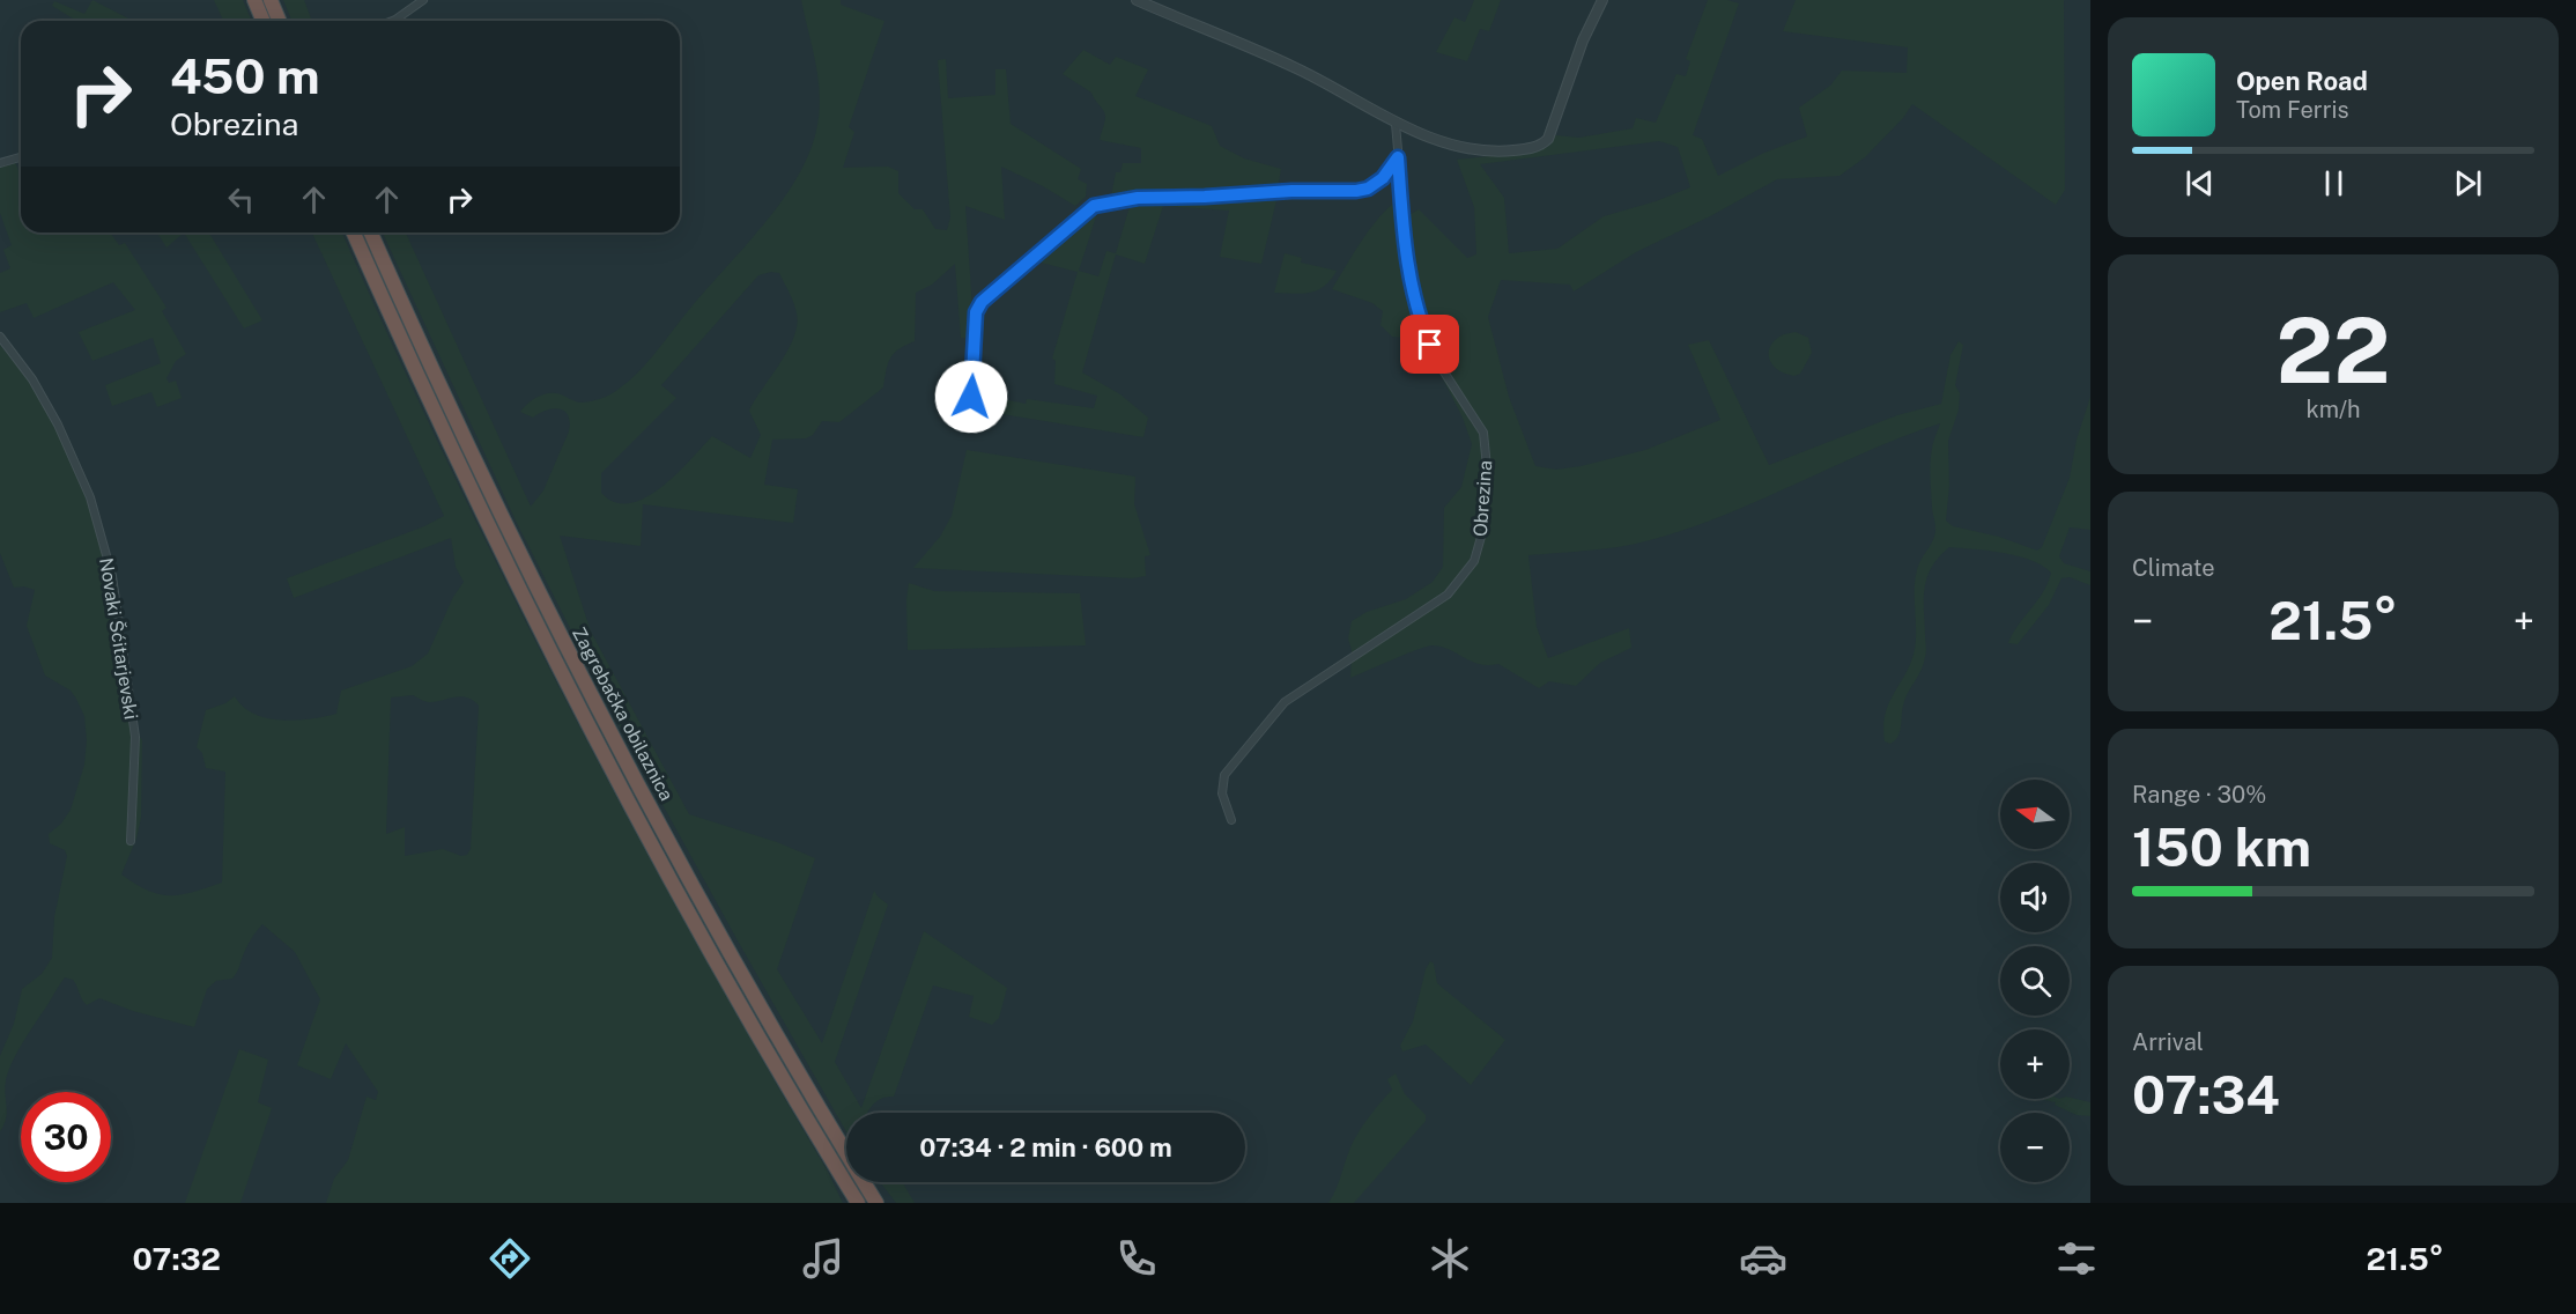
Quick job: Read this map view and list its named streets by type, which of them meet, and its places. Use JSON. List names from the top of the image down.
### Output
{
  "streets": {
    "highway": ["Zagrebačka obilaznica"],
    "street": ["Obrezina", "Novaki Šćitarjevski"]
  },
  "north": "left",
  "page": {
    "turn": ["450 m", "Obrezina"],
    "song": ["Open Road", "Tom Ferris"],
    "tile": [
      ["22", "km/h"],
      "Climate",
      ["Range · 30%", "150 km"],
      ["Arrival", "07:34"]
    ],
    "heat": ["−", "21.5°", "+"],
    "map_buttons": ["+", "−"],
    "limit": "30",
    "trip": "07:34 · 2 min · 600 m",
    "tabs": ["07:32", "21.5°"]
  }
}
